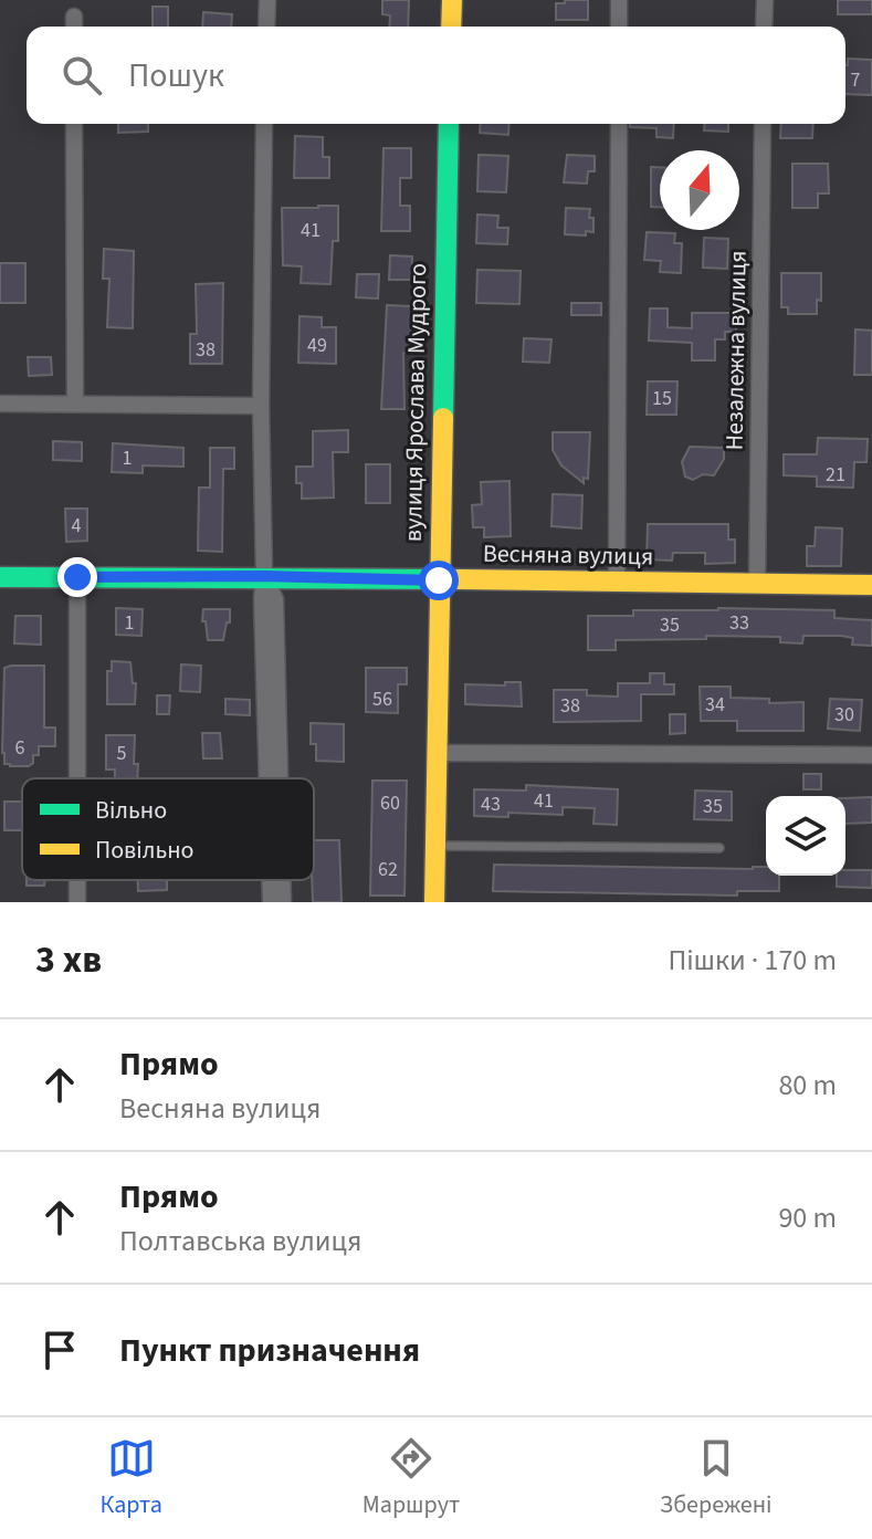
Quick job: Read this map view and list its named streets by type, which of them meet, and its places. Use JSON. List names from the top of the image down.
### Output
{
  "streets": {
    "street": ["Незалежна вулиця", "вулиця Ярослава Мудрого", "Весняна вулиця"]
  },
  "crossings": [
    ["Незалежна вулиця", "Весняна вулиця"],
    ["вулиця Ярослава Мудрого", "Весняна вулиця"]
  ],
  "house_numbers": [
    "7",
    "41",
    "49",
    "38",
    "15",
    "1",
    "21",
    "4",
    "1",
    "33",
    "35",
    "56",
    "34",
    "38",
    "30",
    "6",
    "5",
    "41",
    "60",
    "43",
    "35",
    "62"
  ],
  "legend": ["Вільно", "Повільно"],
  "north": "top",
  "page": {
    "search": "Пошук",
    "heading": ["3 хв", "Пішки · 170 m"],
    "list": [
      ["Прямо", "Весняна вулиця", "80 m"],
      ["Прямо", "Полтавська вулиця", "90 m"],
      "Пункт призначення"
    ],
    "nav": ["Карта", "Маршрут", "Збережені"]
  }
}
